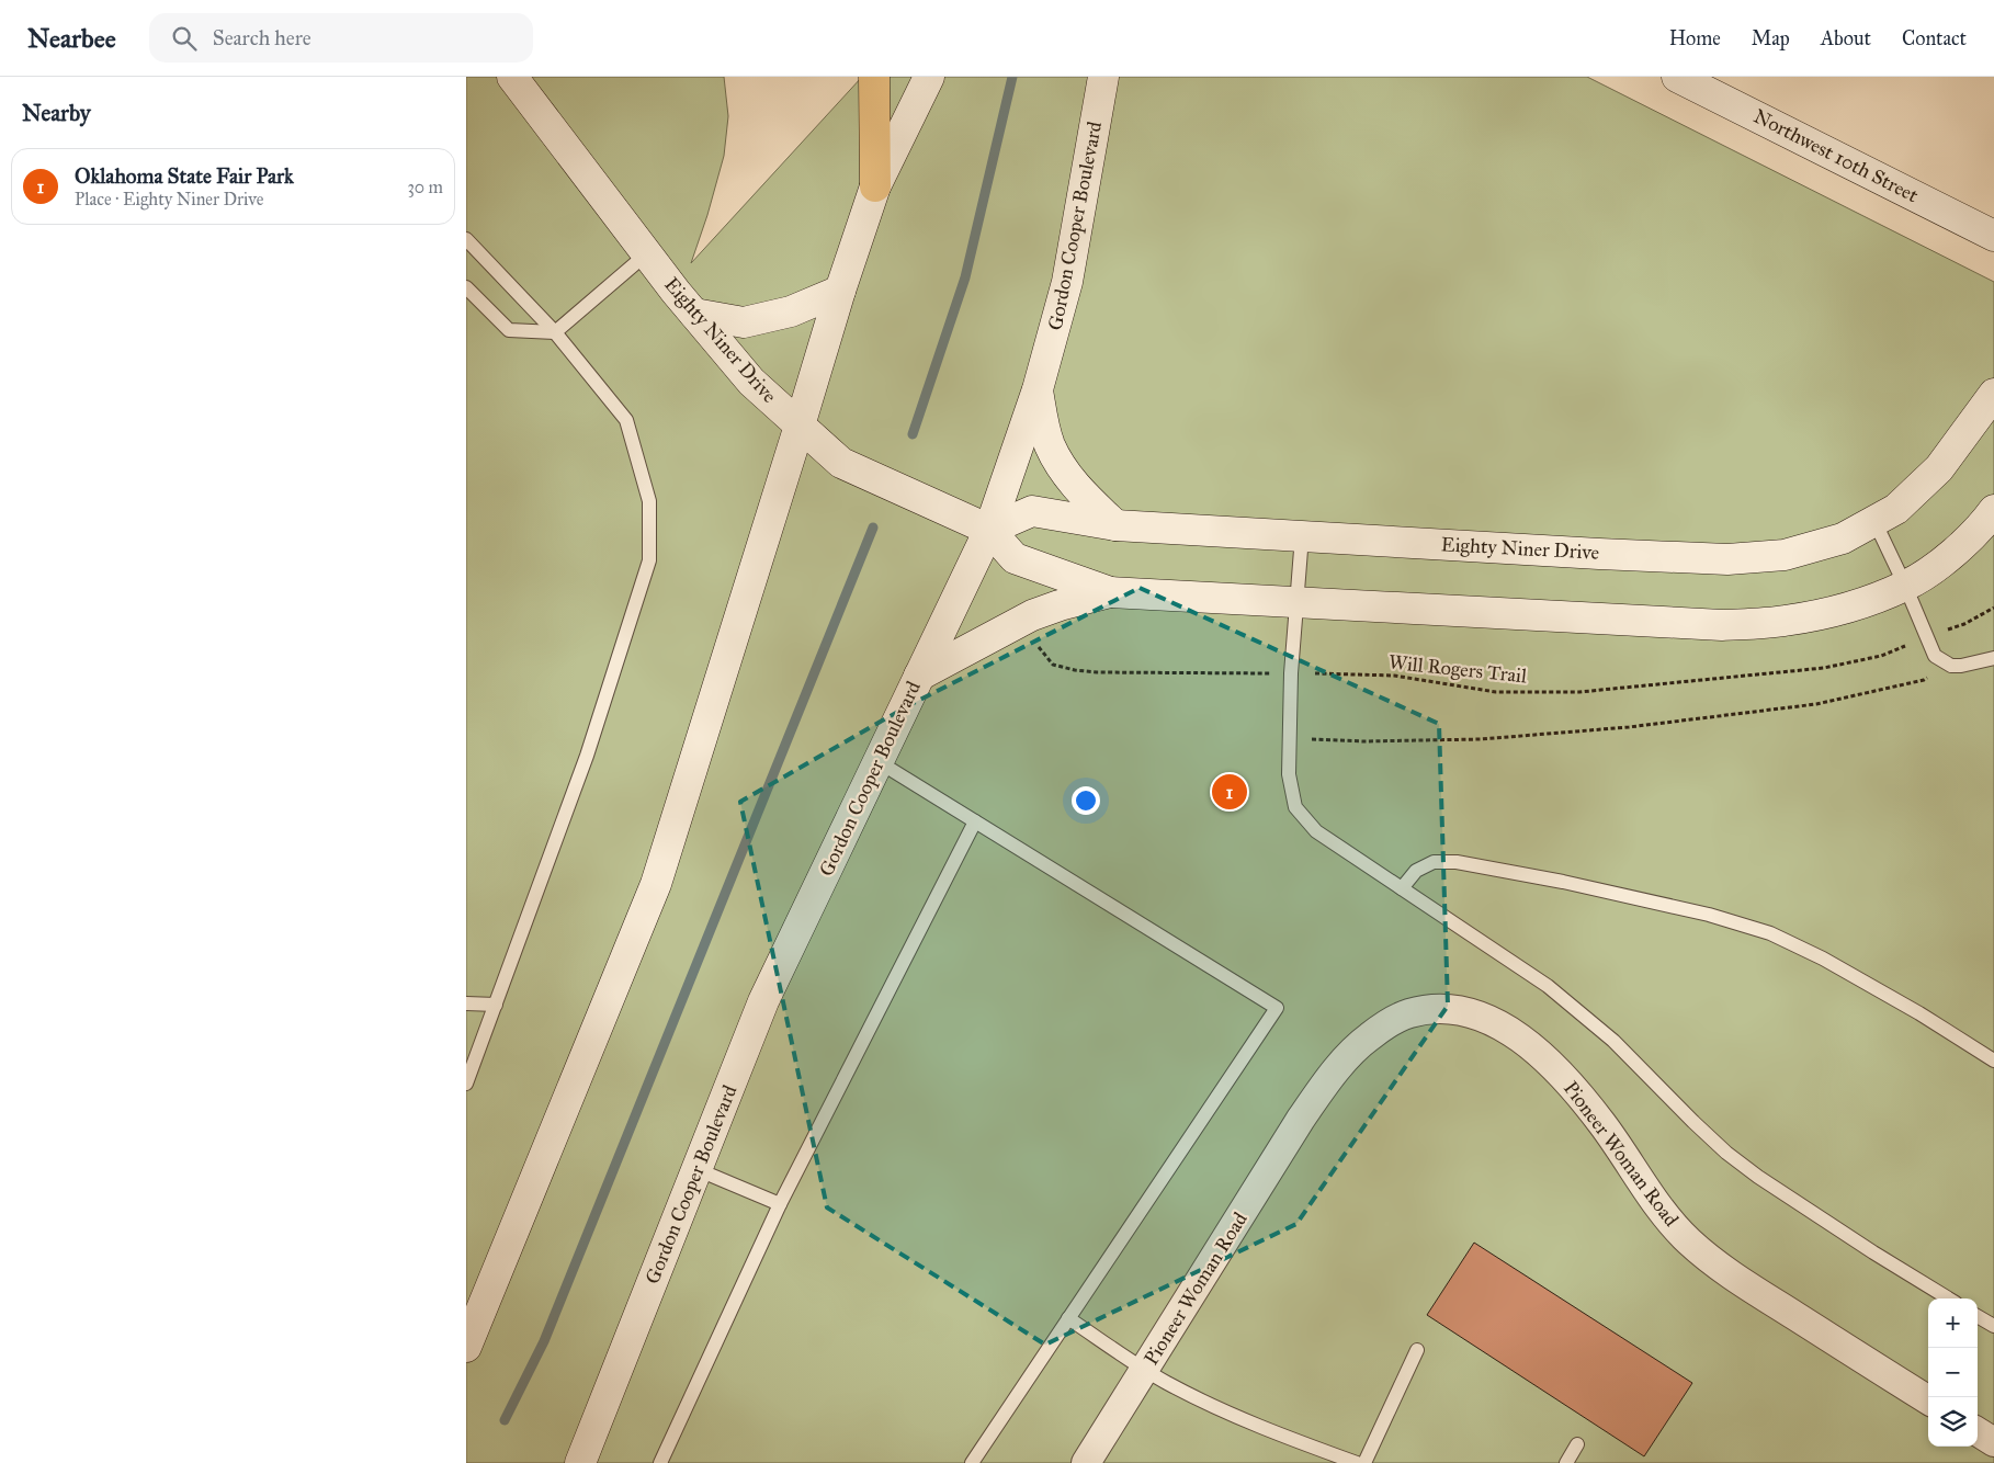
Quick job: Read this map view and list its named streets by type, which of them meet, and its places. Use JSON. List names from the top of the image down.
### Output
{
  "streets": {
    "street": [
      "Northwest 10th Street",
      "Gordon Cooper Boulevard",
      "Eighty Niner Drive",
      "Pioneer Woman Road"
    ],
    "path": ["Will Rogers Trail"]
  },
  "crossings": [
    ["Gordon Cooper Boulevard", "Eighty Niner Drive"]
  ],
  "page": {
    "header": "Nearbee",
    "search": "Search here",
    "nav": [
      "Home",
      "Map",
      "About",
      "Contact"
    ],
    "heading": "Nearby",
    "list": [
      {
        "mark": "1",
        "name": "Oklahoma State Fair Park",
        "note": "Place · Eighty Niner Drive",
        "value": "30 m"
      }
    ],
    "pins": "1",
    "map_buttons": ["+", "−"]
  }
}
